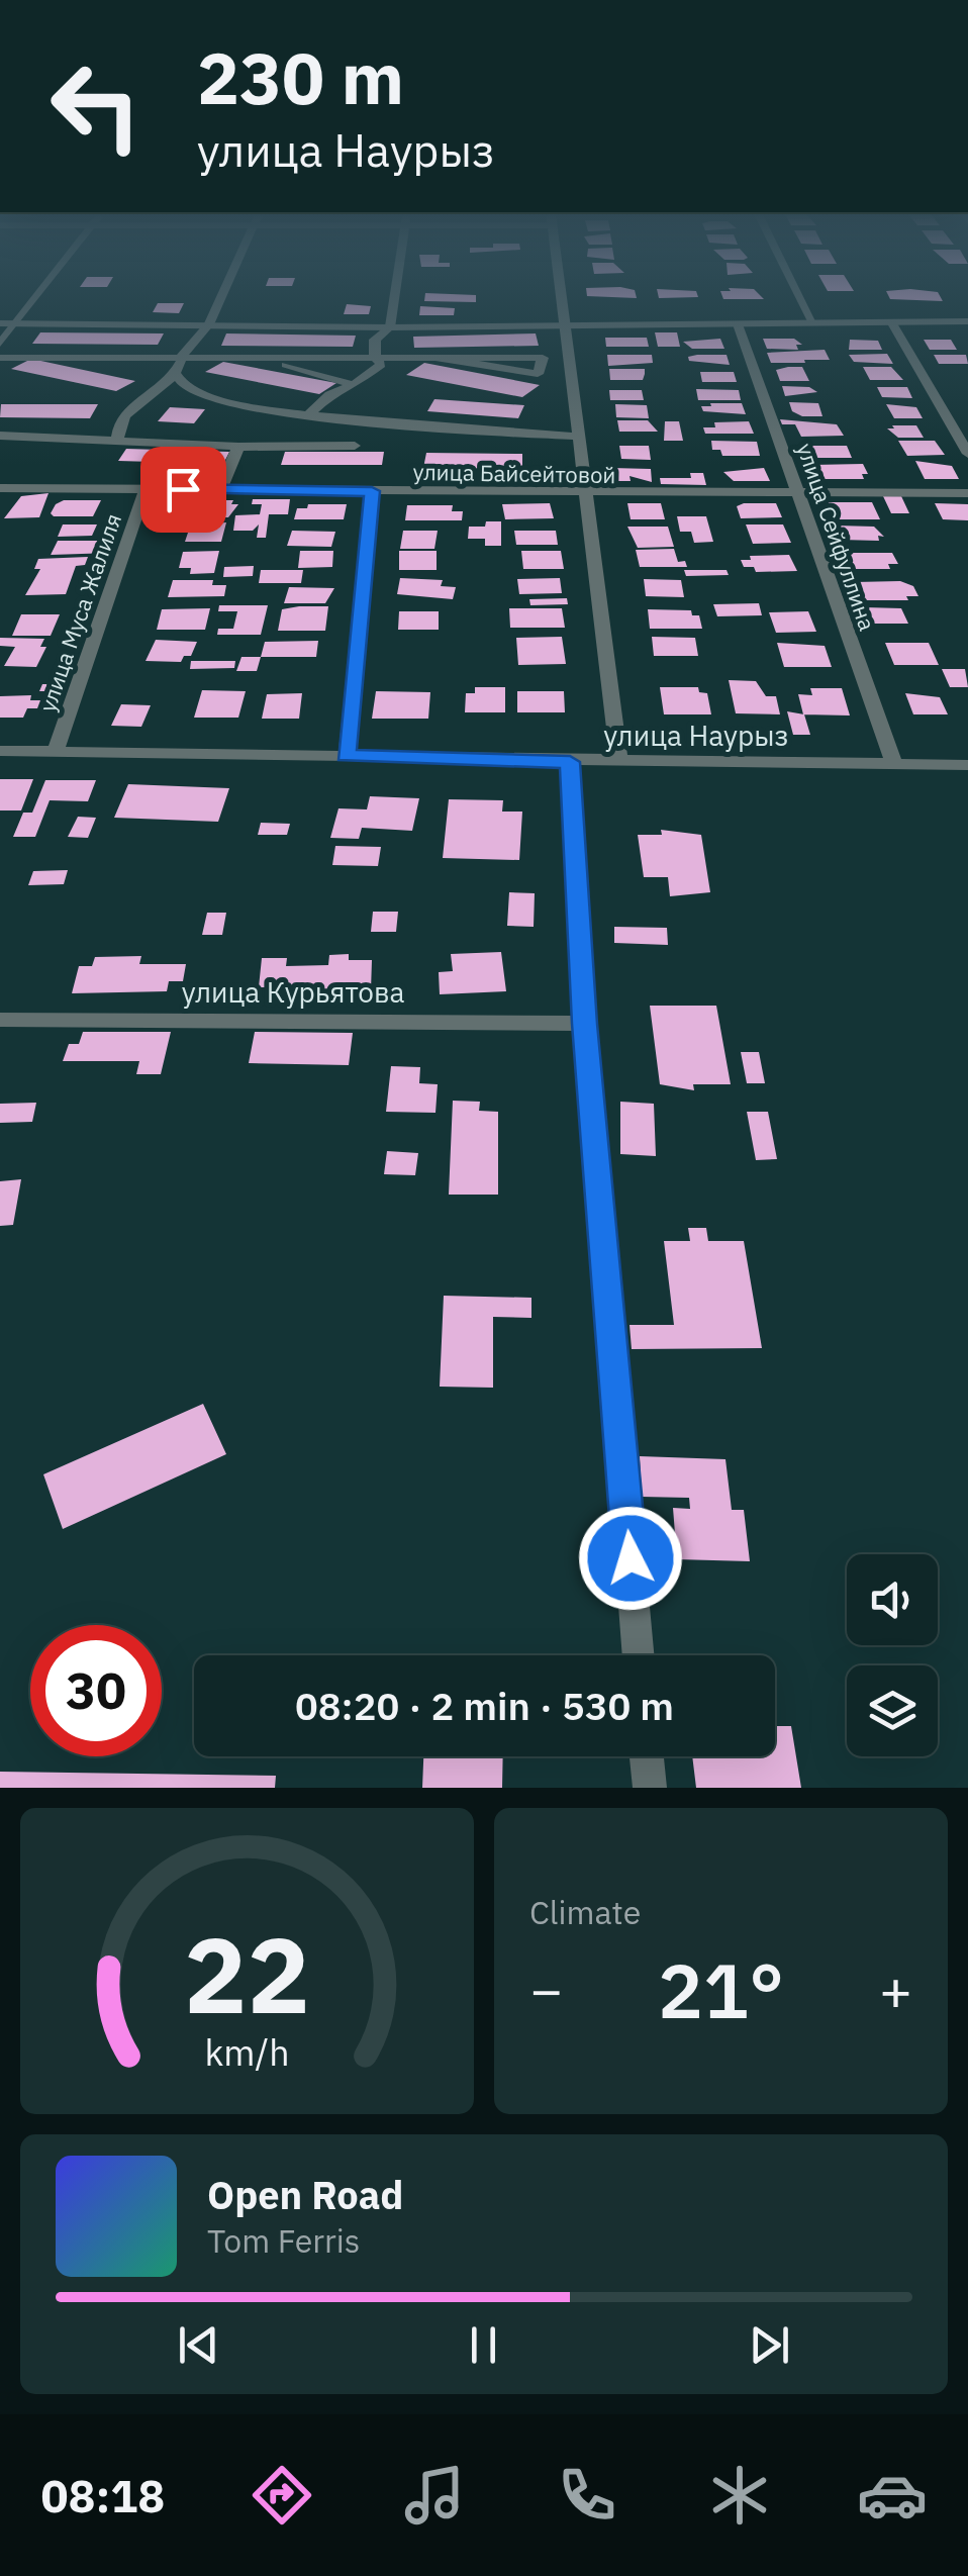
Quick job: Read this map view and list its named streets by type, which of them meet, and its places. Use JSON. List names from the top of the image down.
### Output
{
  "streets": {
    "street": [
      "улица Байсейтовой",
      "улица Сейфуллина",
      "улица Муса Жалиля",
      "улица Наурыз",
      "улица Курьятова"
    ]
  },
  "crossings": [
    ["улица Байсейтовой", "улица Сейфуллина"],
    ["улица Байсейтовой", "улица Муса Жалиля"],
    ["улица Сейфуллина", "улица Наурыз"],
    ["улица Муса Жалиля", "улица Наурыз"]
  ],
  "page": {
    "turn": ["230 m", "улица Наурыз"],
    "limit": "30",
    "trip": "08:20 · 2 min · 530 m",
    "tile": "Climate",
    "heat": ["−", "21°", "+"],
    "song": ["Open Road", "Tom Ferris"],
    "tabs": "08:18",
    "gauge": ["22", "km/h"]
  }
}
